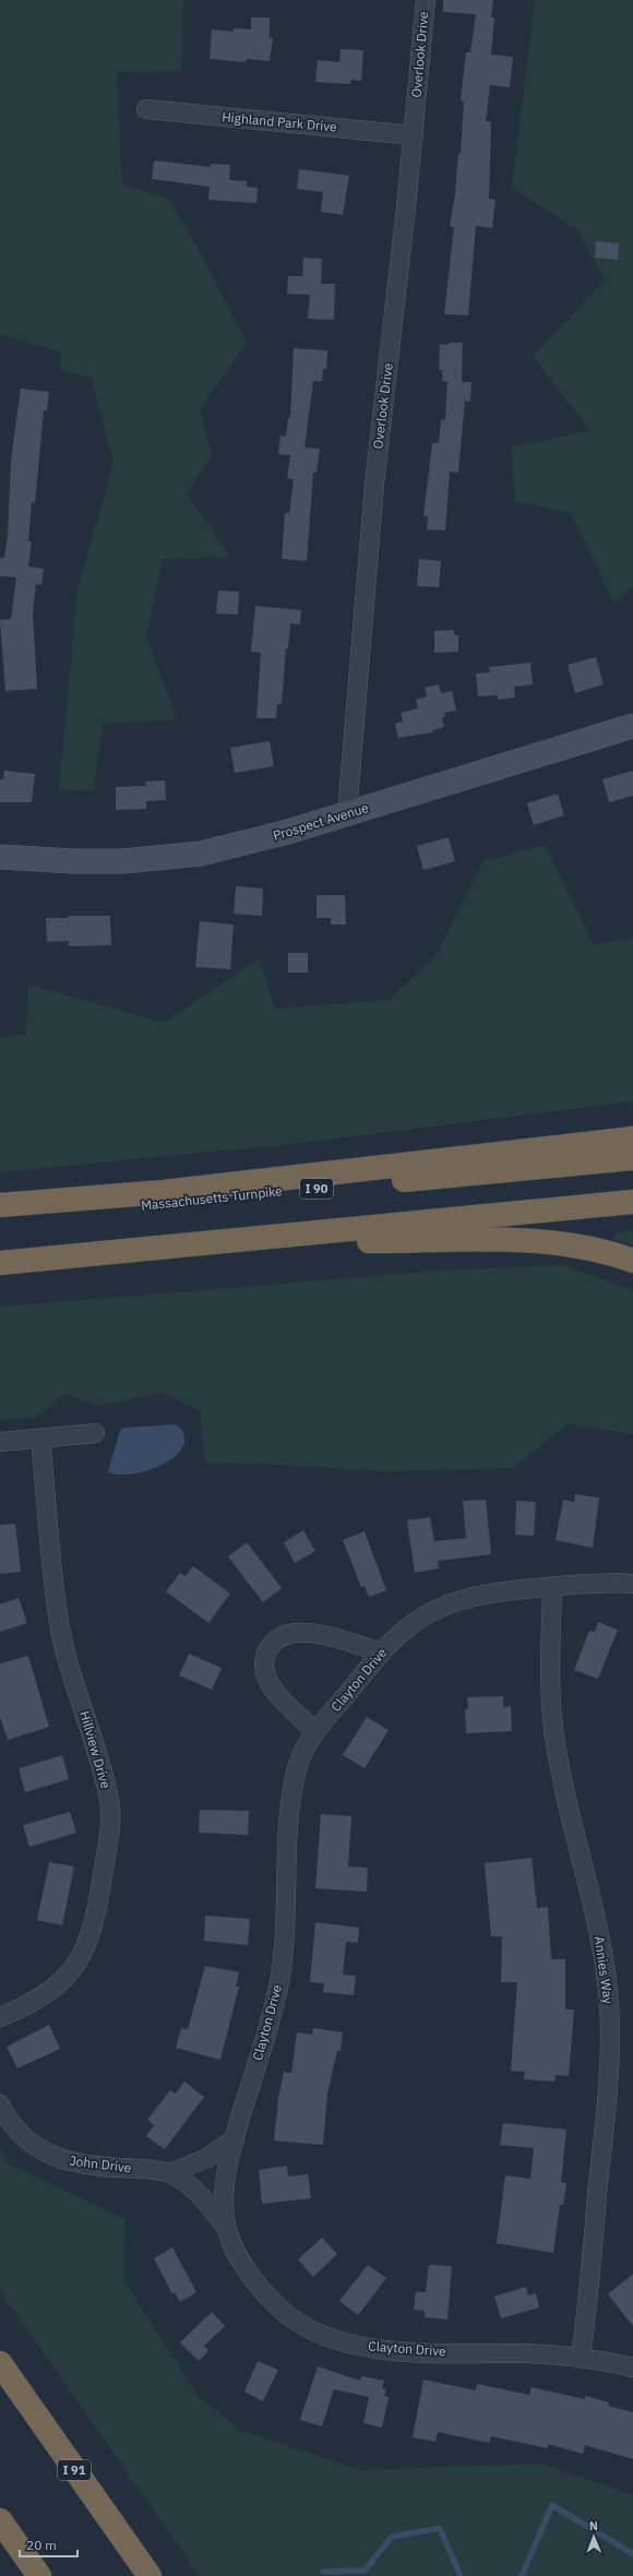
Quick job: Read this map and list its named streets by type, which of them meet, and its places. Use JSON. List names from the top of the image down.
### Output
{
  "streets": {
    "highway": ["I 90", "Massachusetts Turnpike", "I 91"],
    "street": [
      "Overlook Drive",
      "Highland Park Drive",
      "Prospect Avenue",
      "Clayton Drive",
      "Hillview Drive",
      "Annies Way",
      "John Drive"
    ]
  },
  "crossings": [
    ["Overlook Drive", "Highland Park Drive"],
    ["Overlook Drive", "Prospect Avenue"],
    ["Clayton Drive", "Annies Way"],
    ["Clayton Drive", "John Drive"]
  ],
  "scale_bar": "20 m",
  "north": "top"
}
